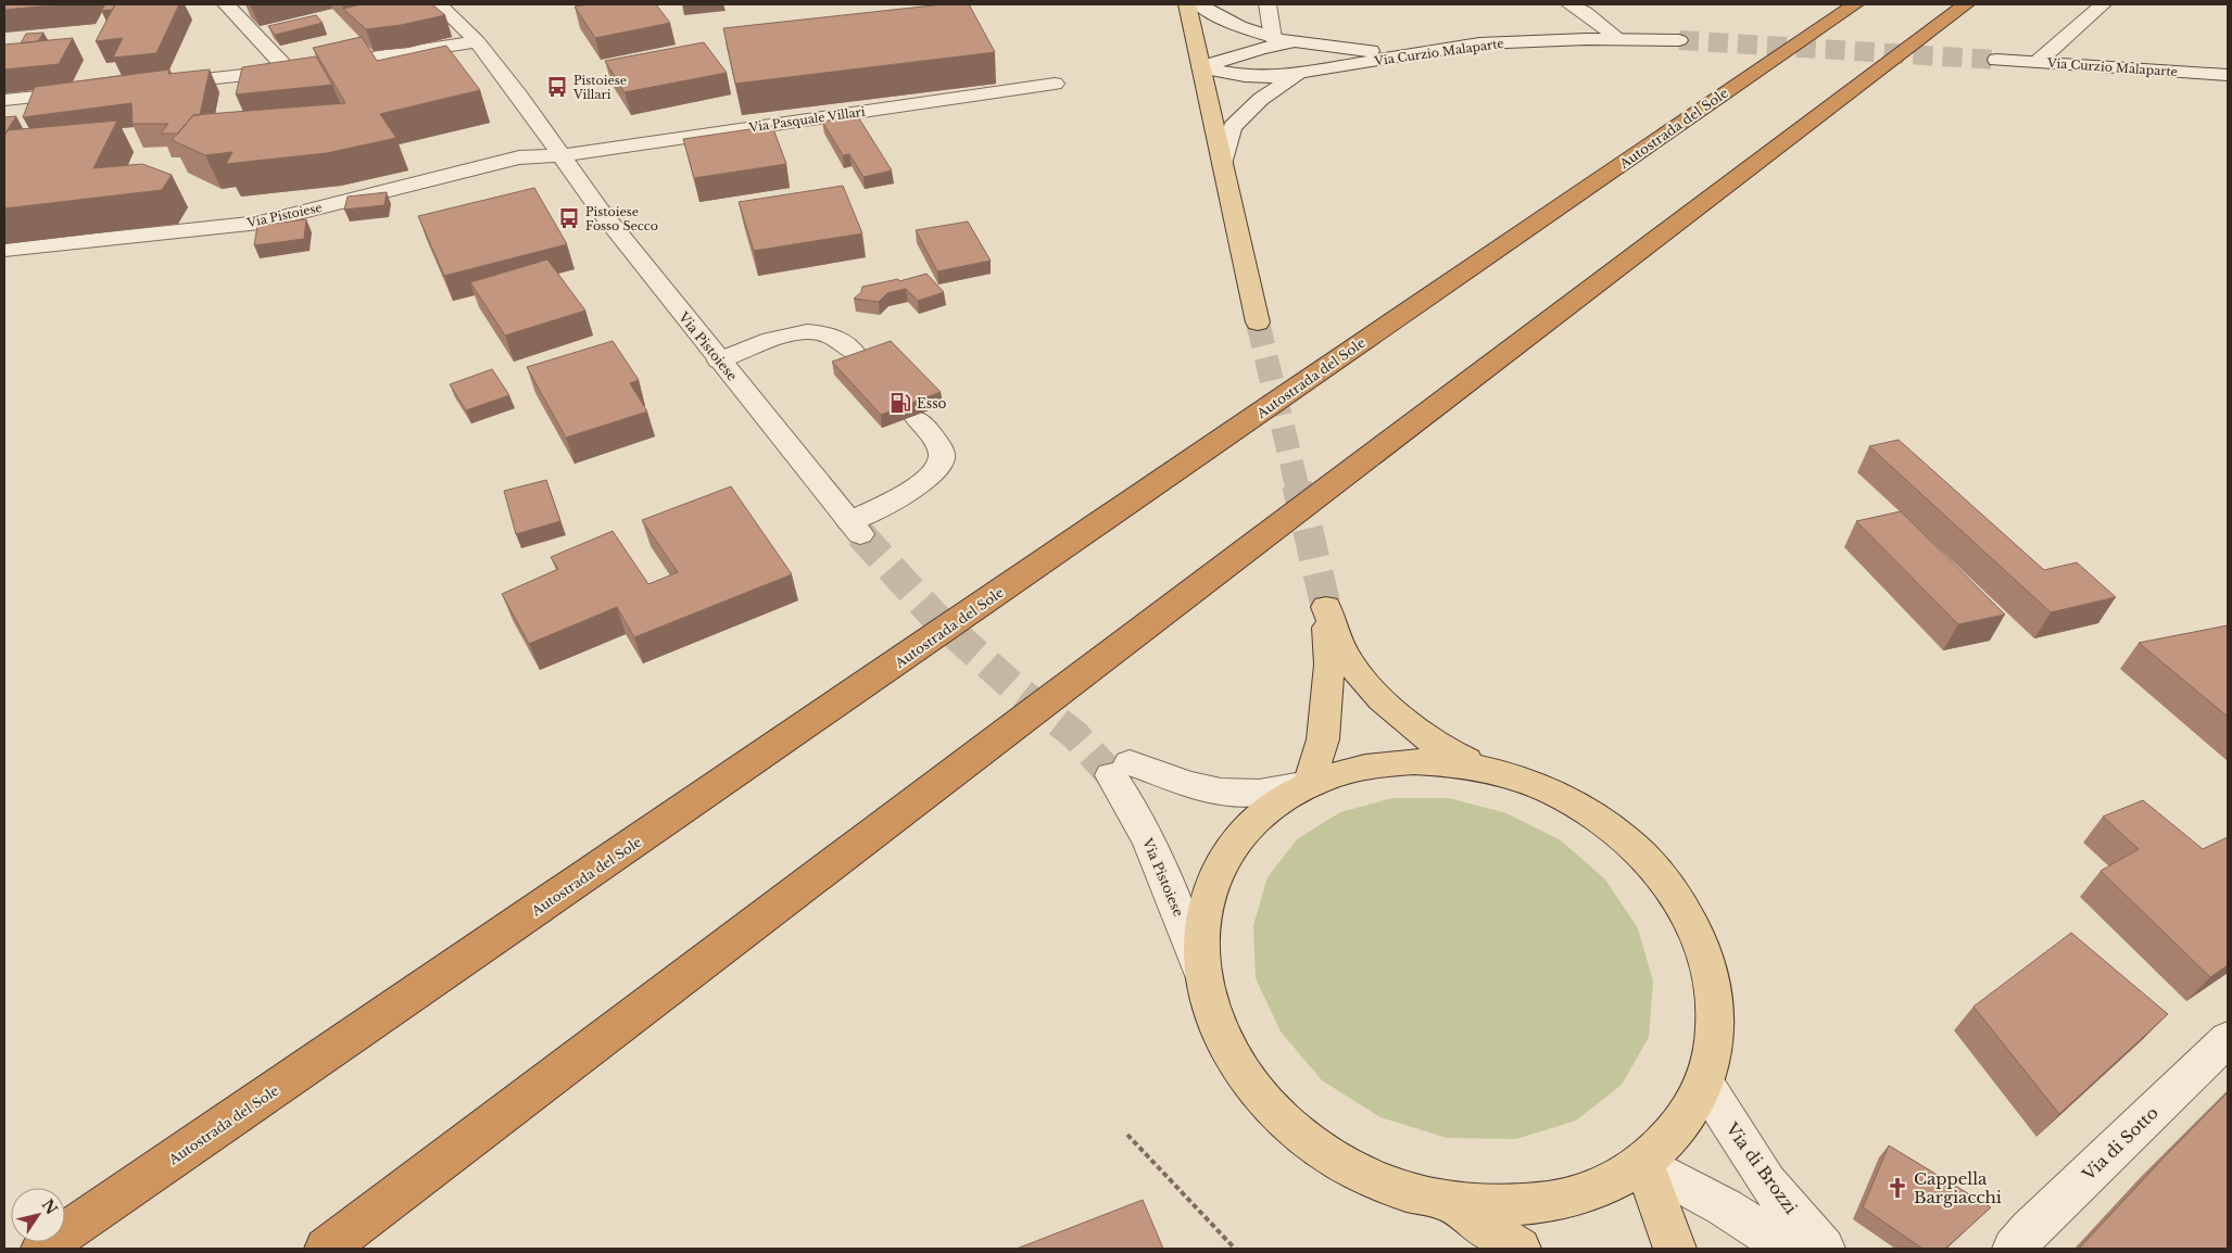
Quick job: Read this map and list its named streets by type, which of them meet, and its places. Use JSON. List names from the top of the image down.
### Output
{
  "streets": {
    "highway": ["Autostrada del Sole"],
    "main road": ["Via Pistoiese"],
    "street": [
      "Via Curzio Malaparte",
      "Via Pasquale Villari",
      "Via di Sotto",
      "Via di Brozzi"
    ]
  },
  "crossings": [
    ["Via Pasquale Villari", "Via Pistoiese"],
    ["Via Pistoiese", "Via di Brozzi"]
  ],
  "places": {
    "bus stop": ["Pistoiese Villari", "Pistoiese Fosso Secco"],
    "fuel station": ["Esso"],
    "church": ["Cappella Bargiacchi"]
  },
  "north": "top right"
}
